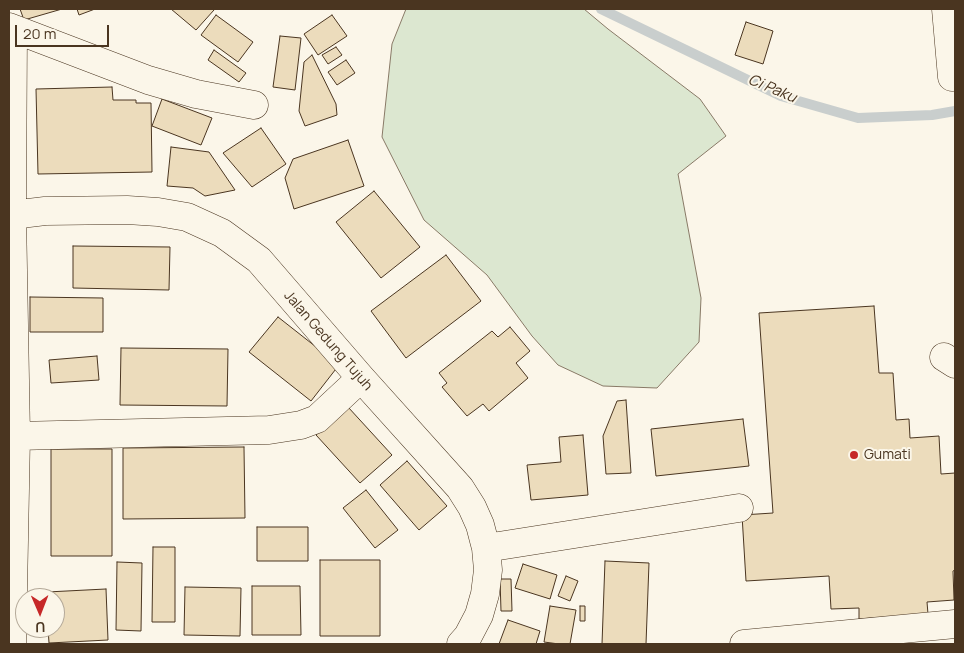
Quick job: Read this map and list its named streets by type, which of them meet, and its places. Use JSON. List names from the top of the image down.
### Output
{
  "streets": {
    "street": ["Jalan Gedung Tujuh"]
  },
  "water": ["Ci Paku"],
  "places": ["Gumati"],
  "scale_bar": "20 m",
  "north": "bottom"
}
